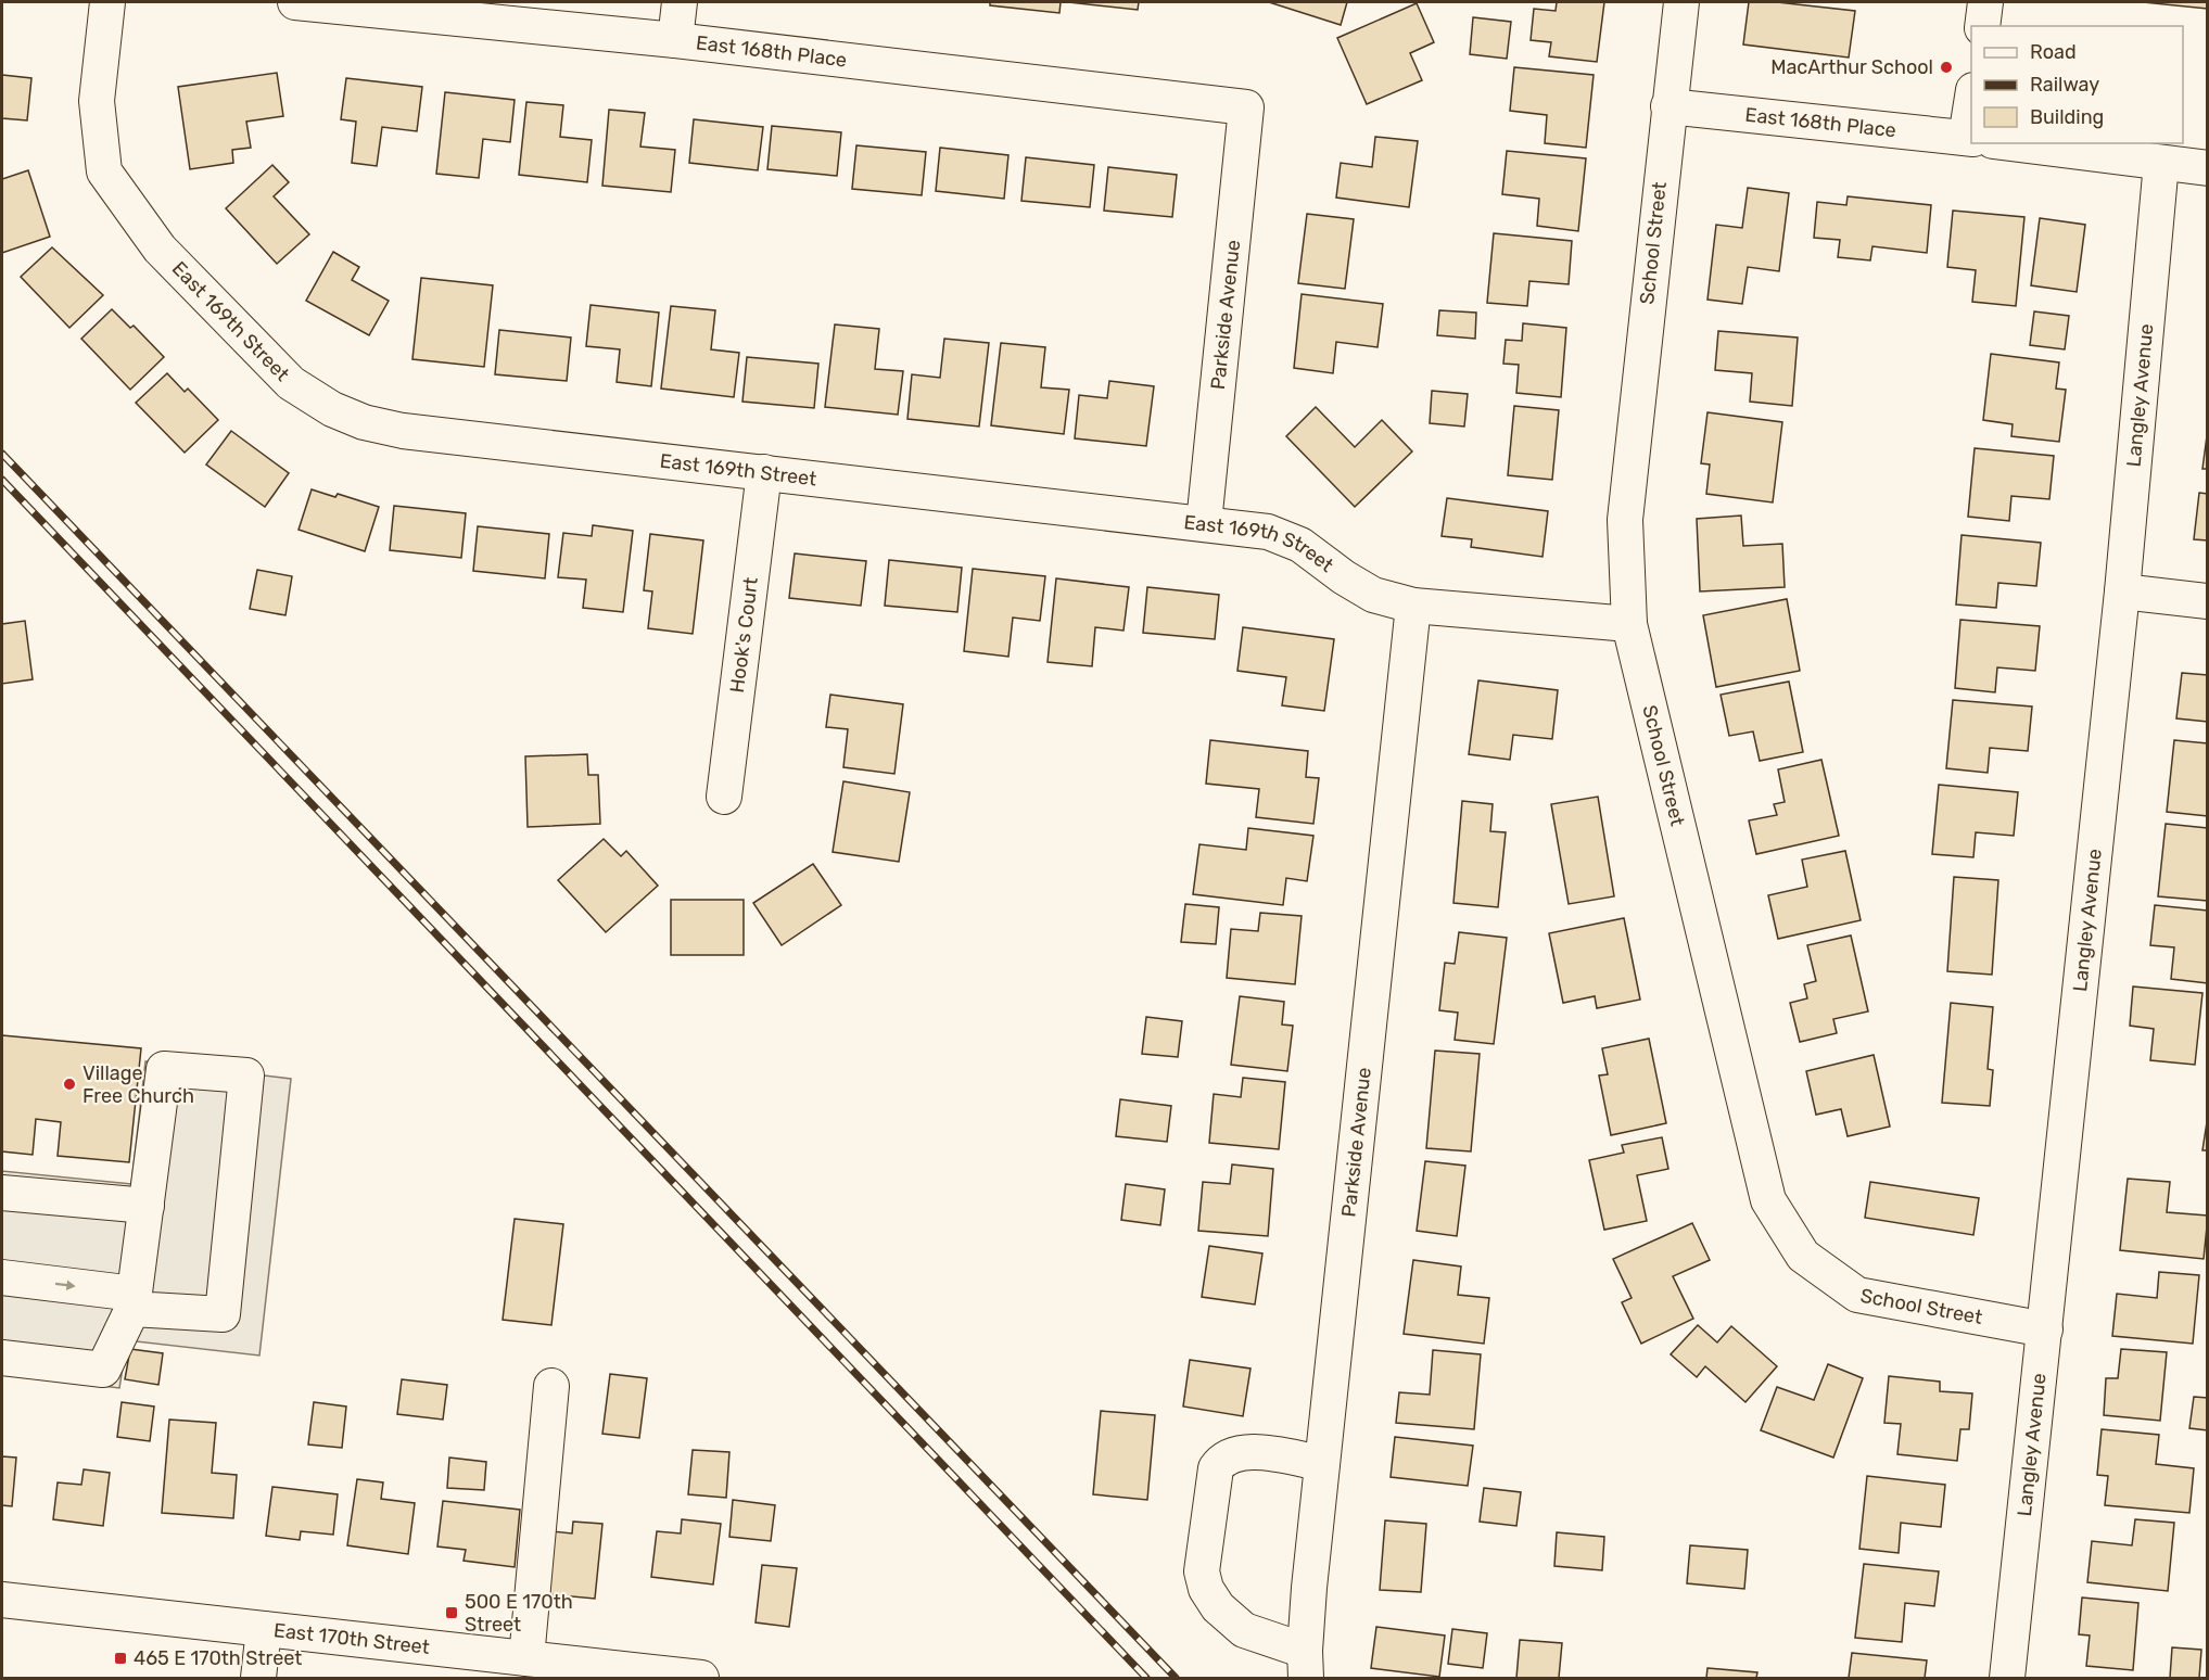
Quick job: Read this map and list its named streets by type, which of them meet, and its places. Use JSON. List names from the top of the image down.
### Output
{
  "streets": {
    "street": [
      "East 168th Place",
      "School Street",
      "Parkside Avenue",
      "East 169th Street",
      "Langley Avenue",
      "Hook's Court",
      "East 170th Street"
    ]
  },
  "crossings": [
    ["East 168th Place", "School Street"],
    ["East 168th Place", "Parkside Avenue"],
    ["East 168th Place", "Langley Avenue"],
    ["School Street", "East 169th Street"],
    ["School Street", "Langley Avenue"],
    ["Parkside Avenue", "East 169th Street"],
    ["East 169th Street", "Hook's Court"]
  ],
  "places": {
    "other": ["MacArthur School", "Village Free Church"],
    "transit": ["500 E 170th Street", "465 E 170th Street"]
  },
  "legend": ["Road", "Railway", "Building"]
}
